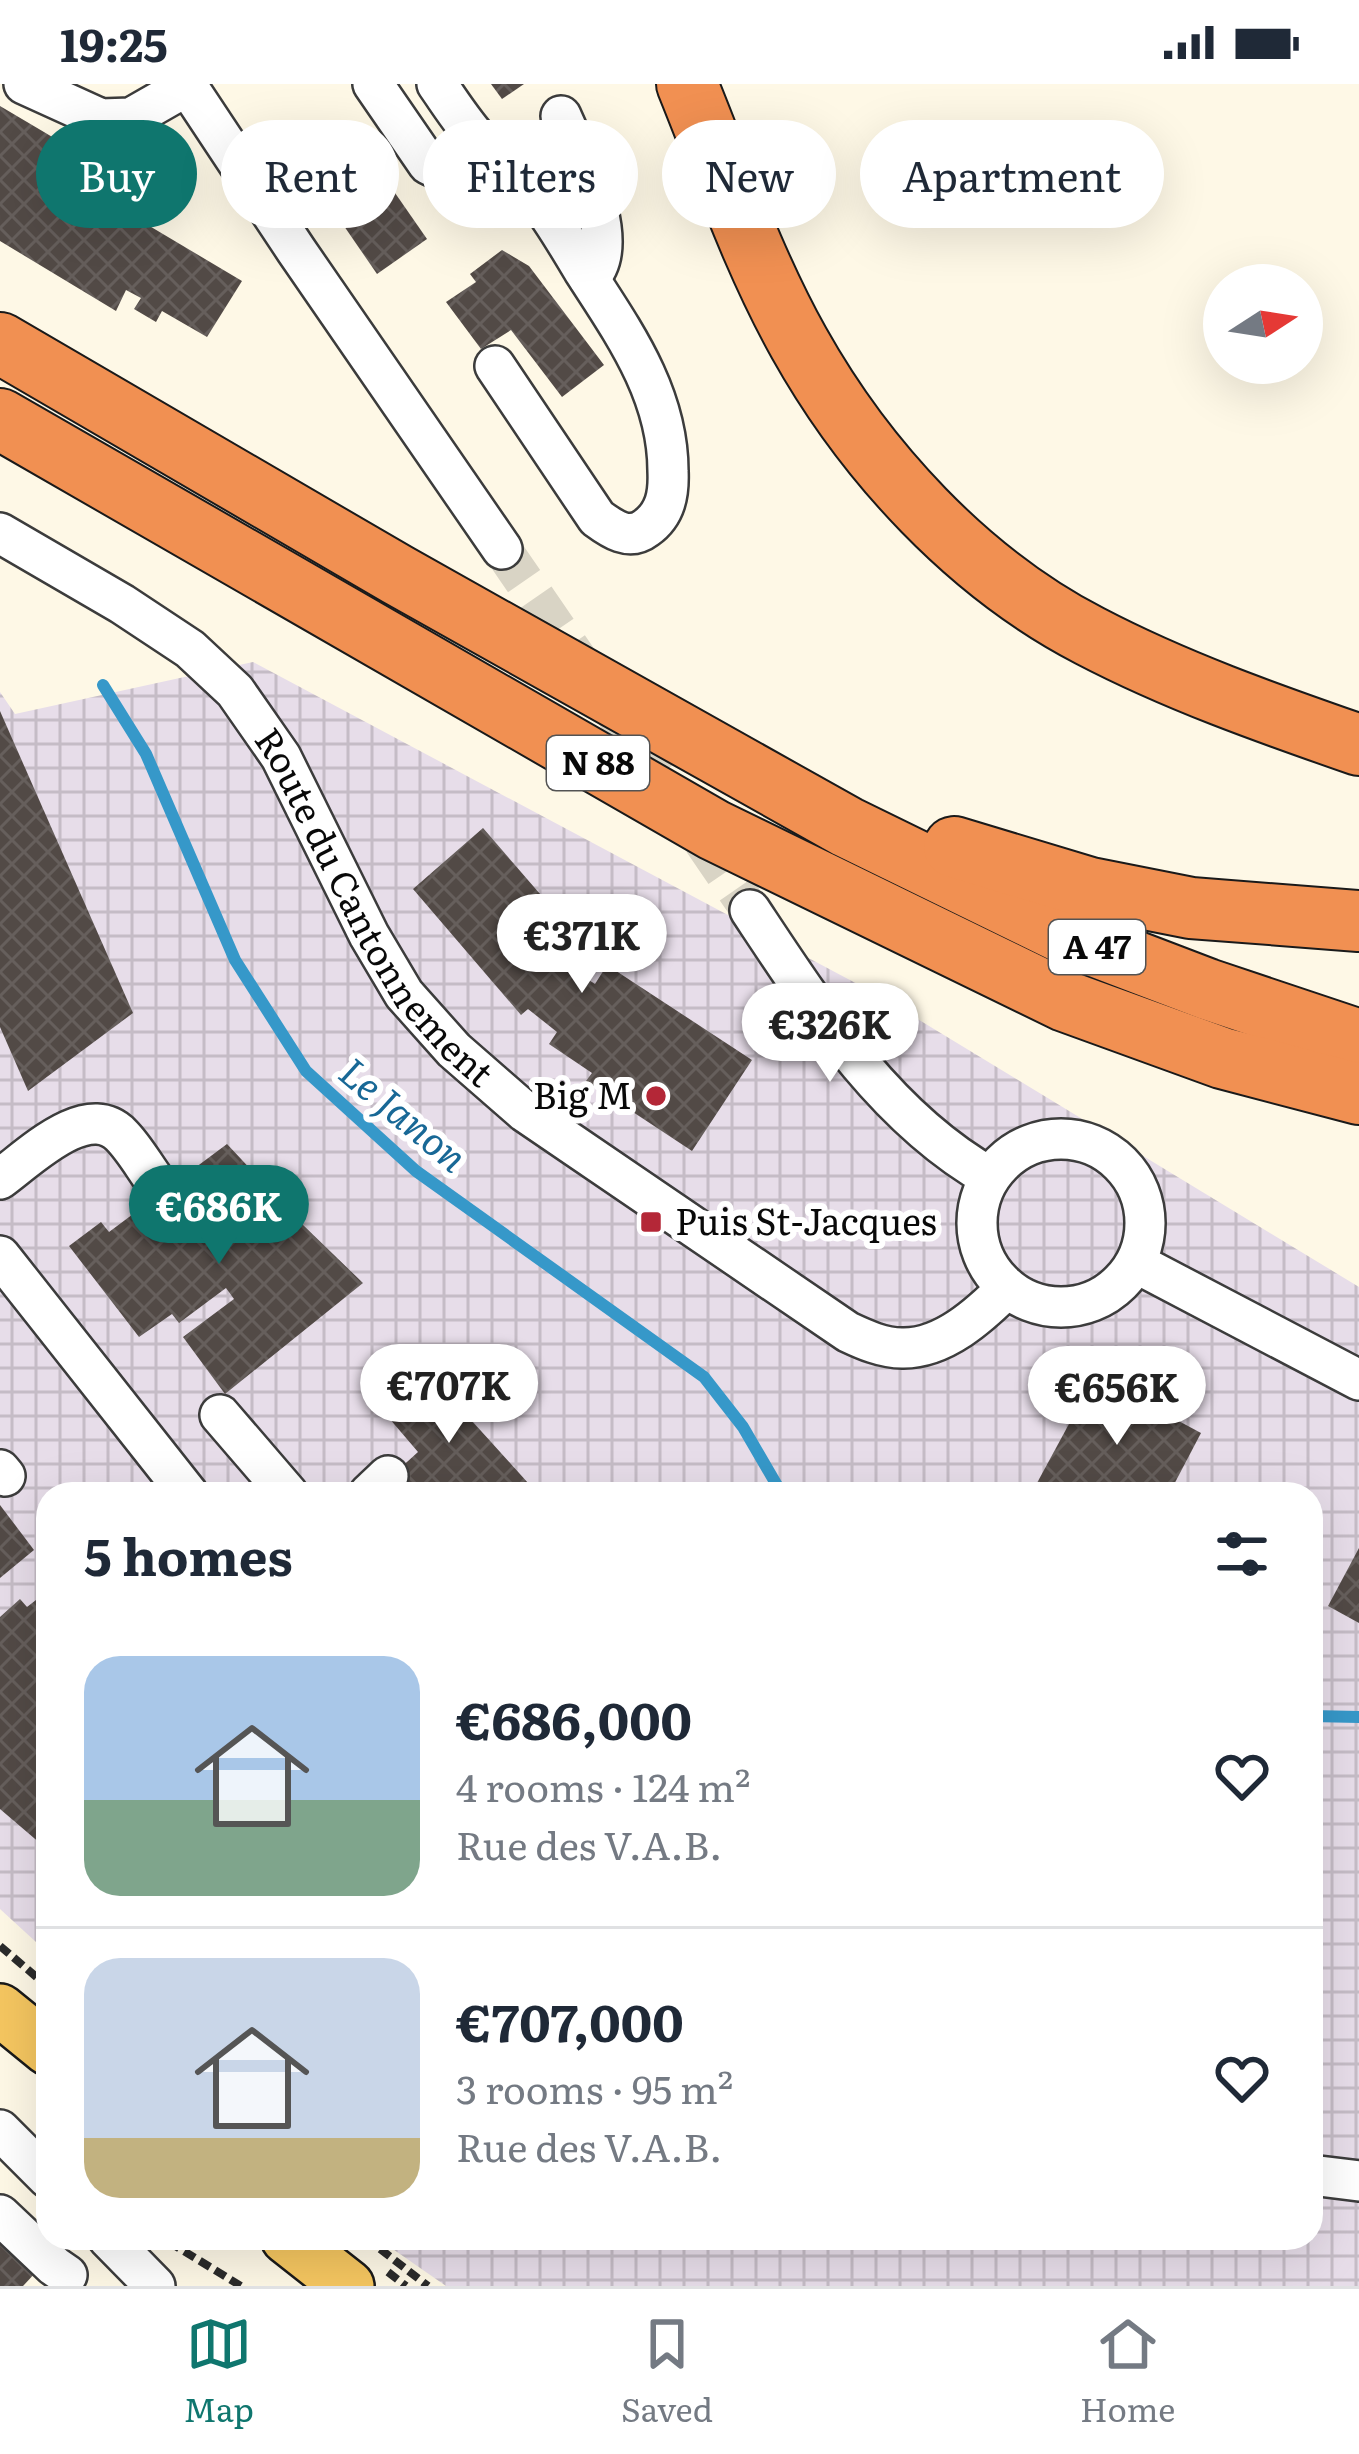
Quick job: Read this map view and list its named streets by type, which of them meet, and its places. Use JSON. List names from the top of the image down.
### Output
{
  "streets": {
    "highway": ["N 88", "A 47"],
    "street": ["Route du Cantonnement"]
  },
  "crossings": [
    ["N 88", "A 47"]
  ],
  "water": ["Le Janon"],
  "places": {
    "other": ["Big M"],
    "transit": ["Puis St-Jacques"]
  },
  "north": "right",
  "page": {
    "status": "19:25",
    "chip": [
      "Buy",
      "Rent",
      "Filters",
      "New",
      "Apartment"
    ],
    "price": [
      "€371K",
      "€326K",
      "€686K",
      "€707K",
      "€656K"
    ],
    "heading": "5 homes",
    "list": [
      {
        "name": "€686,000",
        "note": "4 rooms · 124 m² · Rue des V.A.B."
      },
      {
        "name": "€707,000",
        "note": "3 rooms · 95 m² · Rue des V.A.B."
      }
    ],
    "tabs": ["Map", "Saved", "Home"]
  }
}
